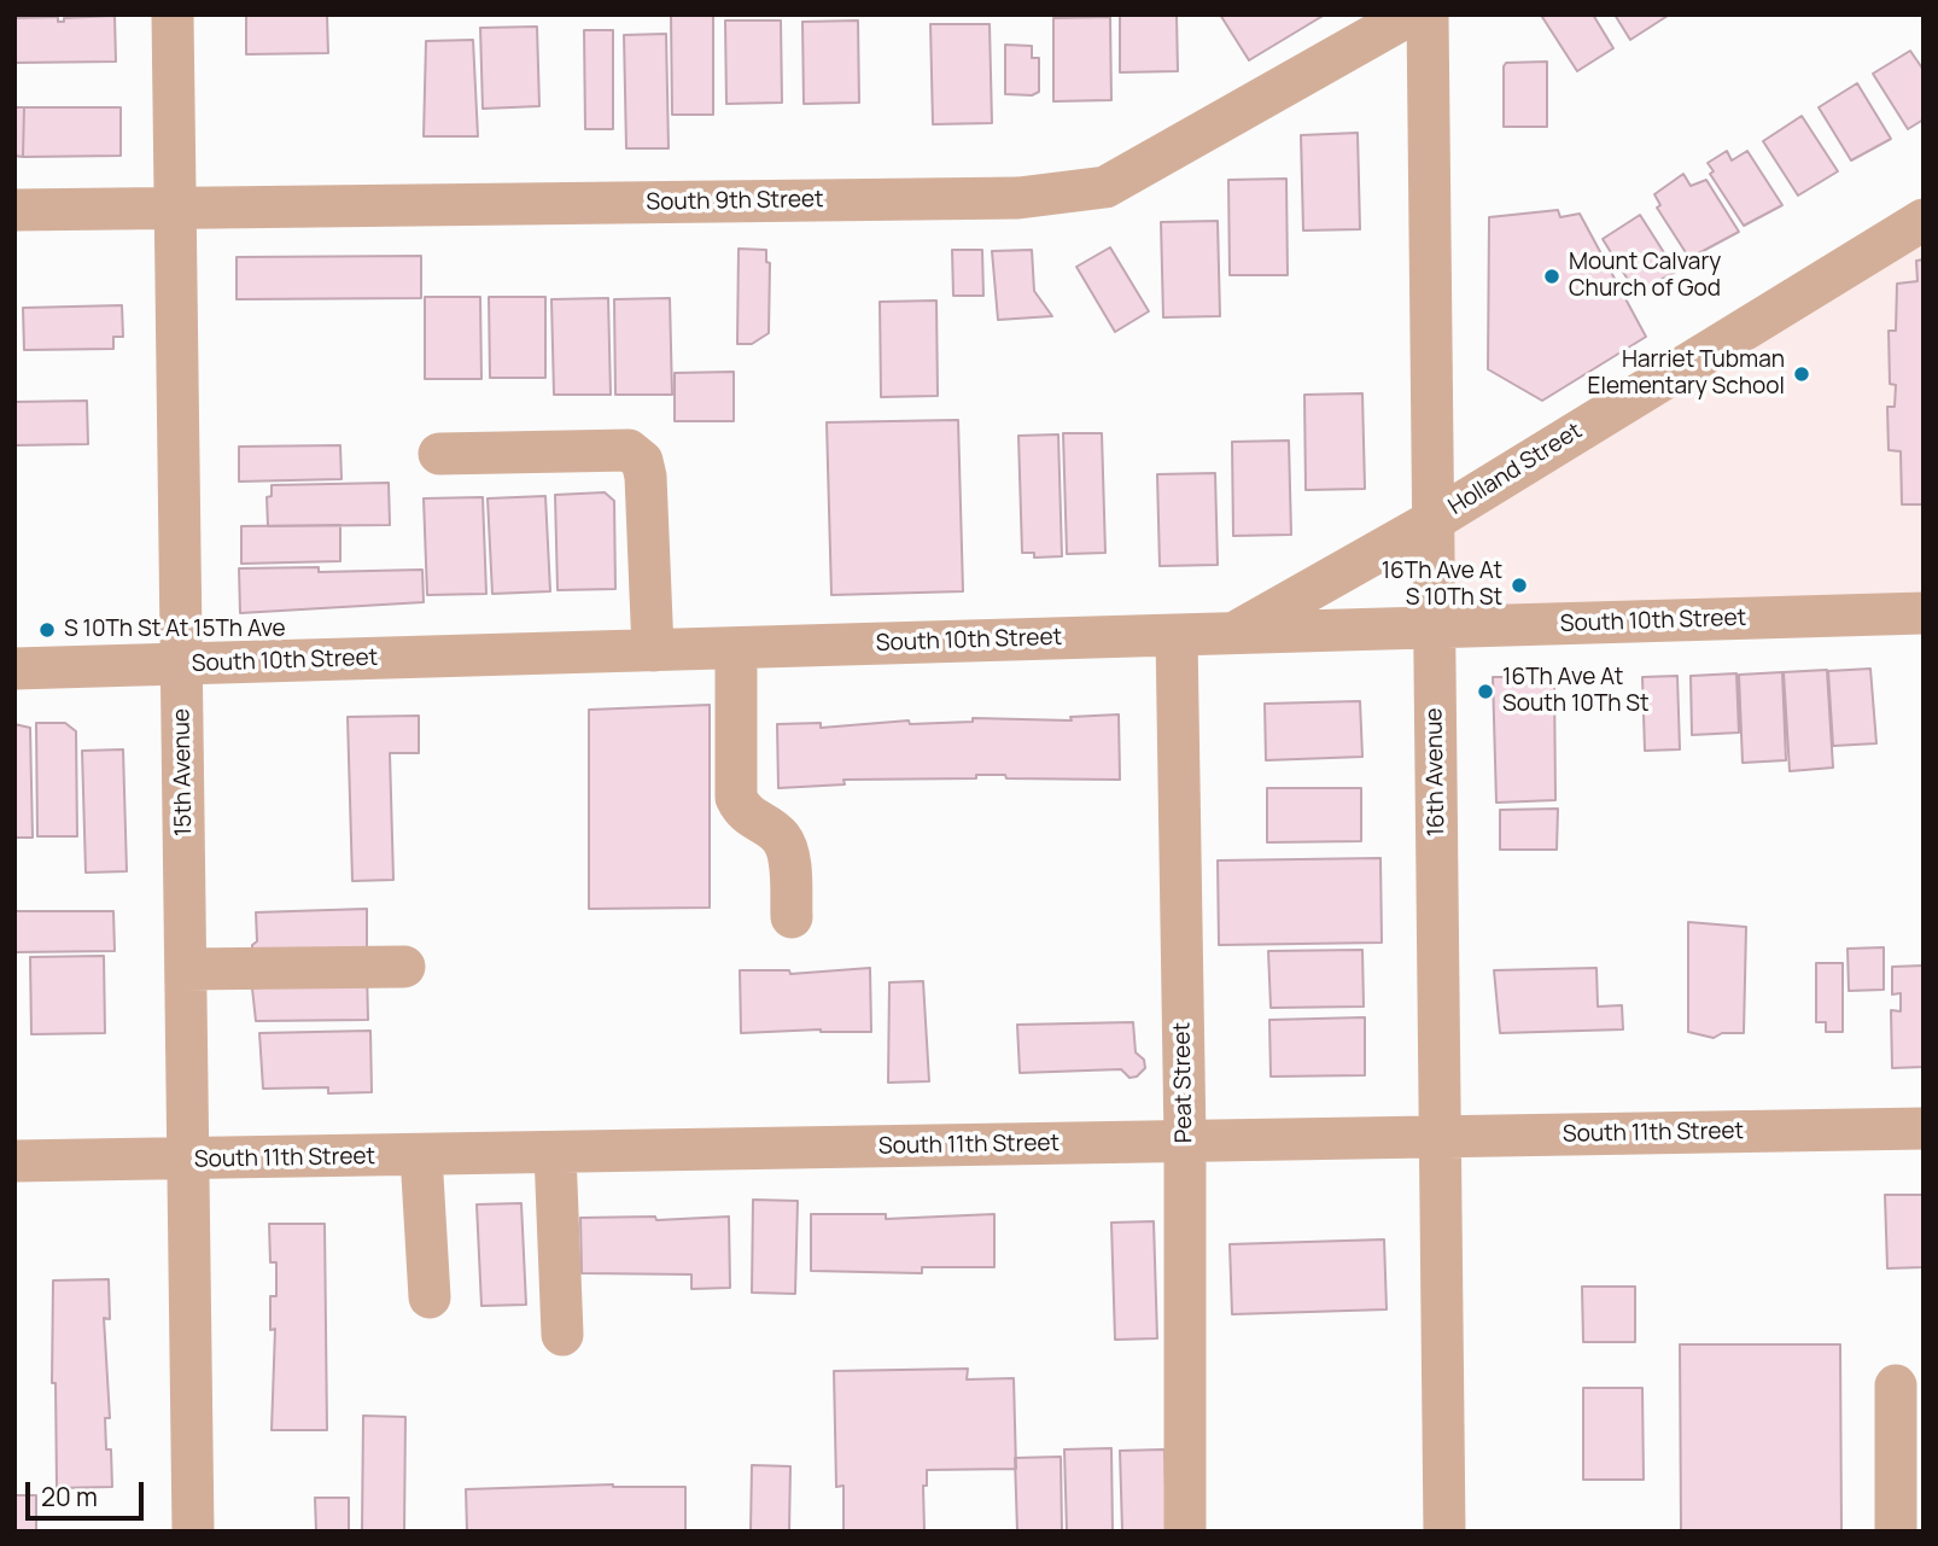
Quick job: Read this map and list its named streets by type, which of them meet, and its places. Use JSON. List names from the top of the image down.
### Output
{
  "streets": {
    "street": [
      "South 9th Street",
      "Holland Street",
      "South 10th Street",
      "15th Avenue",
      "16th Avenue",
      "Peat Street",
      "South 11th Street"
    ]
  },
  "crossings": [
    ["South 9th Street", "15th Avenue"],
    ["Holland Street", "South 10th Street"],
    ["Holland Street", "16th Avenue"],
    ["South 10th Street", "15th Avenue"],
    ["South 10th Street", "16th Avenue"],
    ["South 10th Street", "Peat Street"],
    ["15th Avenue", "South 11th Street"],
    ["16th Avenue", "South 11th Street"],
    ["Peat Street", "South 11th Street"]
  ],
  "places": [
    "Mount Calvary Church of God",
    "Harriet Tubman Elementary School",
    "16Th Ave At S 10Th St",
    "S 10Th St At 15Th Ave",
    "16Th Ave At South 10Th St"
  ],
  "scale_bar": "20 m"
}
